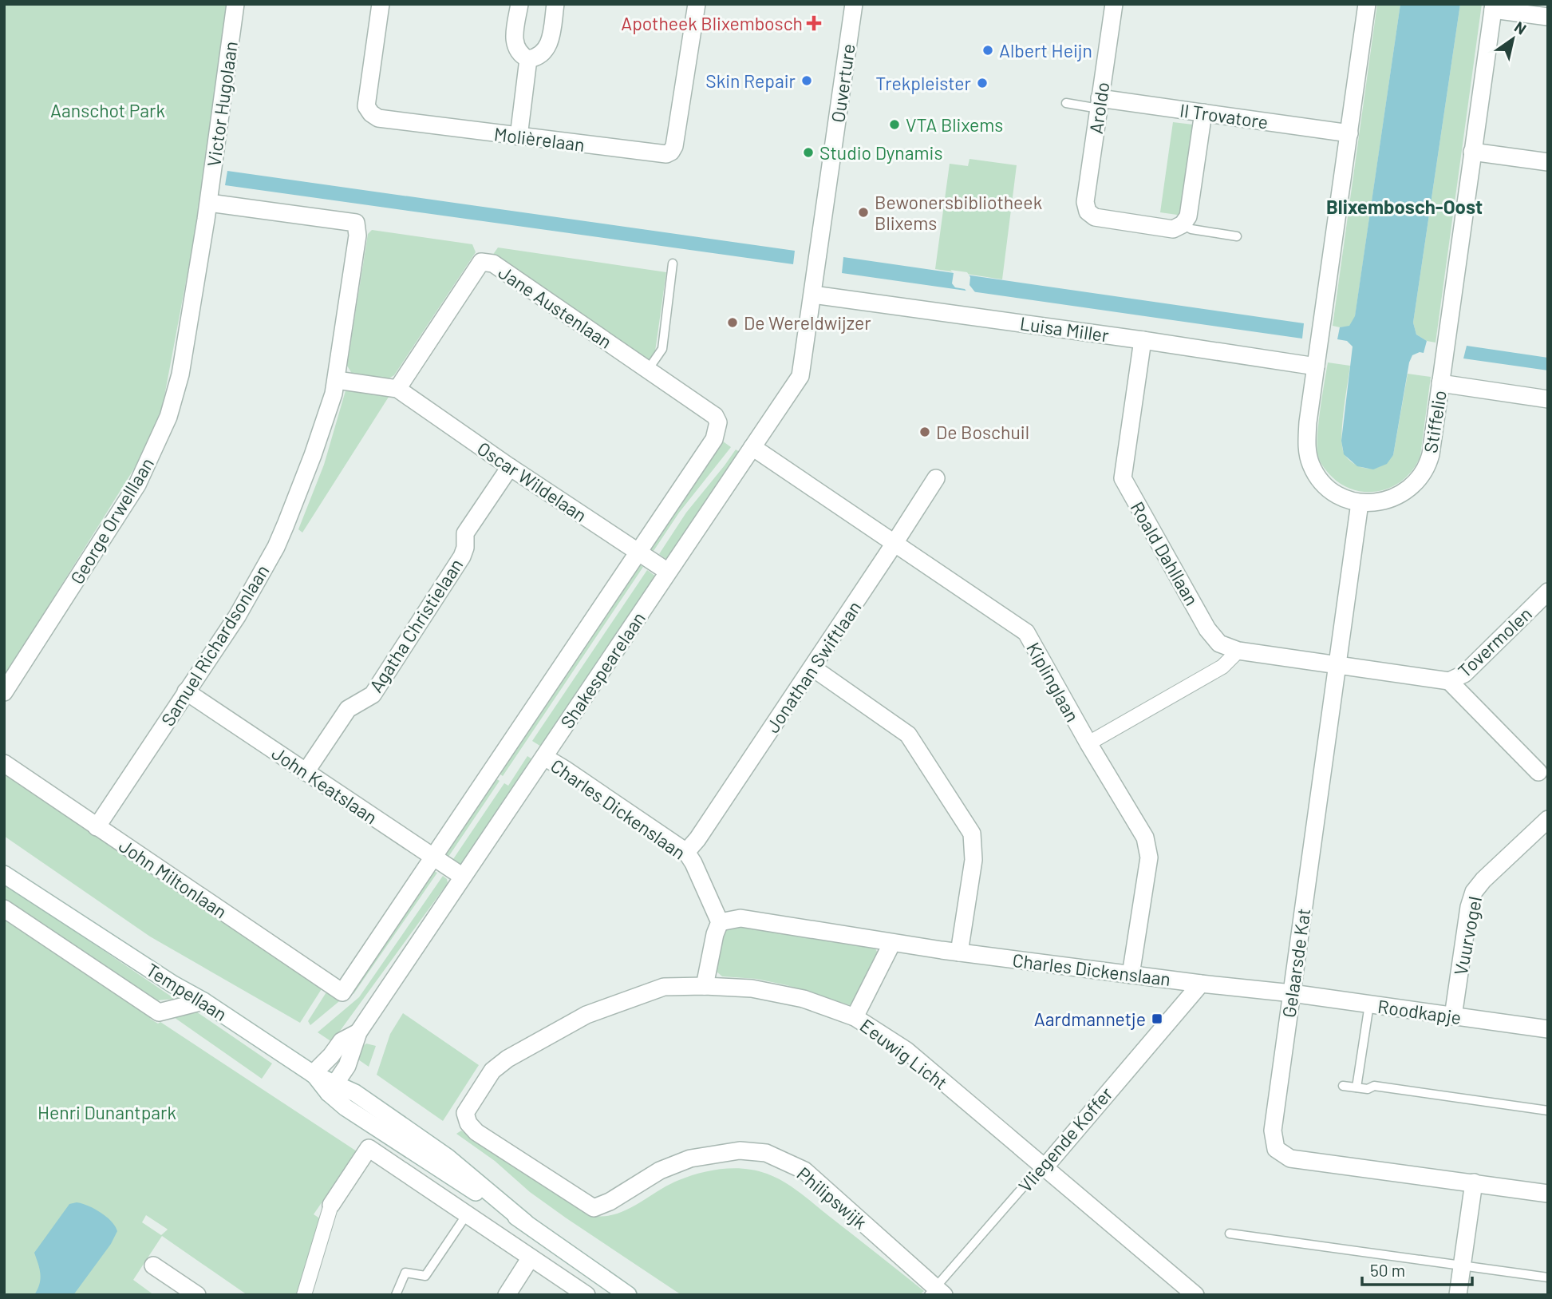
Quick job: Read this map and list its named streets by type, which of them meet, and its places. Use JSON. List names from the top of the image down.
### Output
{
  "streets": {
    "street": [
      "Ouverture",
      "Victor Hugolaan",
      "Aroldo",
      "Il Trovatore",
      "Molièrelaan",
      "Jane Austenlaan",
      "Luisa Miller",
      "Stiffelio",
      "Oscar Wildelaan",
      "George Orwelllaan",
      "Roald Dahllaan",
      "Agatha Christielaan",
      "Tovermolen",
      "Samuel Richardsonlaan",
      "Jonathan Swiftlaan",
      "Shakespearelaan",
      "Kiplinglaan",
      "John Keatslaan",
      "Charles Dickenslaan",
      "John Miltonlaan",
      "Vuurvogel",
      "Gelaarsde Kat",
      "Tempellaan",
      "Roodkapje",
      "Eeuwig Licht",
      "Vliegende Koffer",
      "Philipswijk"
    ]
  },
  "crossings": [
    ["Ouverture", "Luisa Miller"],
    ["Ouverture", "Shakespearelaan"],
    ["Victor Hugolaan", "George Orwelllaan"],
    ["Victor Hugolaan", "Samuel Richardsonlaan"],
    ["Aroldo", "Il Trovatore"],
    ["Il Trovatore", "Stiffelio"],
    ["Jane Austenlaan", "Oscar Wildelaan"],
    ["Jane Austenlaan", "Shakespearelaan"],
    ["Luisa Miller", "Stiffelio"],
    ["Luisa Miller", "Roald Dahllaan"],
    ["Luisa Miller", "Shakespearelaan"],
    ["Stiffelio", "Gelaarsde Kat"],
    ["Oscar Wildelaan", "Agatha Christielaan"],
    ["Oscar Wildelaan", "Shakespearelaan"],
    ["George Orwelllaan", "Samuel Richardsonlaan"],
    ["Roald Dahllaan", "Tovermolen"],
    ["Roald Dahllaan", "Gelaarsde Kat"],
    ["Agatha Christielaan", "John Keatslaan"],
    ["Tovermolen", "Gelaarsde Kat"],
    ["Samuel Richardsonlaan", "John Keatslaan"],
    ["Samuel Richardsonlaan", "John Miltonlaan"],
    ["Jonathan Swiftlaan", "Kiplinglaan"],
    ["Jonathan Swiftlaan", "Charles Dickenslaan"],
    ["Shakespearelaan", "Kiplinglaan"],
    ["Shakespearelaan", "John Keatslaan"],
    ["Shakespearelaan", "Charles Dickenslaan"],
    ["Shakespearelaan", "John Miltonlaan"],
    ["Shakespearelaan", "Tempellaan"],
    ["Kiplinglaan", "Charles Dickenslaan"],
    ["Charles Dickenslaan", "Gelaarsde Kat"],
    ["Charles Dickenslaan", "Roodkapje"],
    ["Charles Dickenslaan", "Vliegende Koffer"],
    ["Vuurvogel", "Roodkapje"],
    ["Gelaarsde Kat", "Roodkapje"],
    ["Eeuwig Licht", "Vliegende Koffer"],
    ["Eeuwig Licht", "Philipswijk"],
    ["Vliegende Koffer", "Philipswijk"]
  ],
  "districts": ["Blixembosch-Oost"],
  "parks": ["Aanschot Park", "Henri Dunantpark"],
  "places": {
    "health": ["Apotheek Blixembosch"],
    "other": [
      "Albert Heijn",
      "Skin Repair",
      "Trekpleister",
      "VTA Blixems",
      "Studio Dynamis",
      "Bewonersbibliotheek Blixems",
      "De Wereldwijzer",
      "De Boschuil"
    ],
    "transit": ["Aardmannetje"]
  },
  "scale_bar": "50 m",
  "north": "top right"
}
